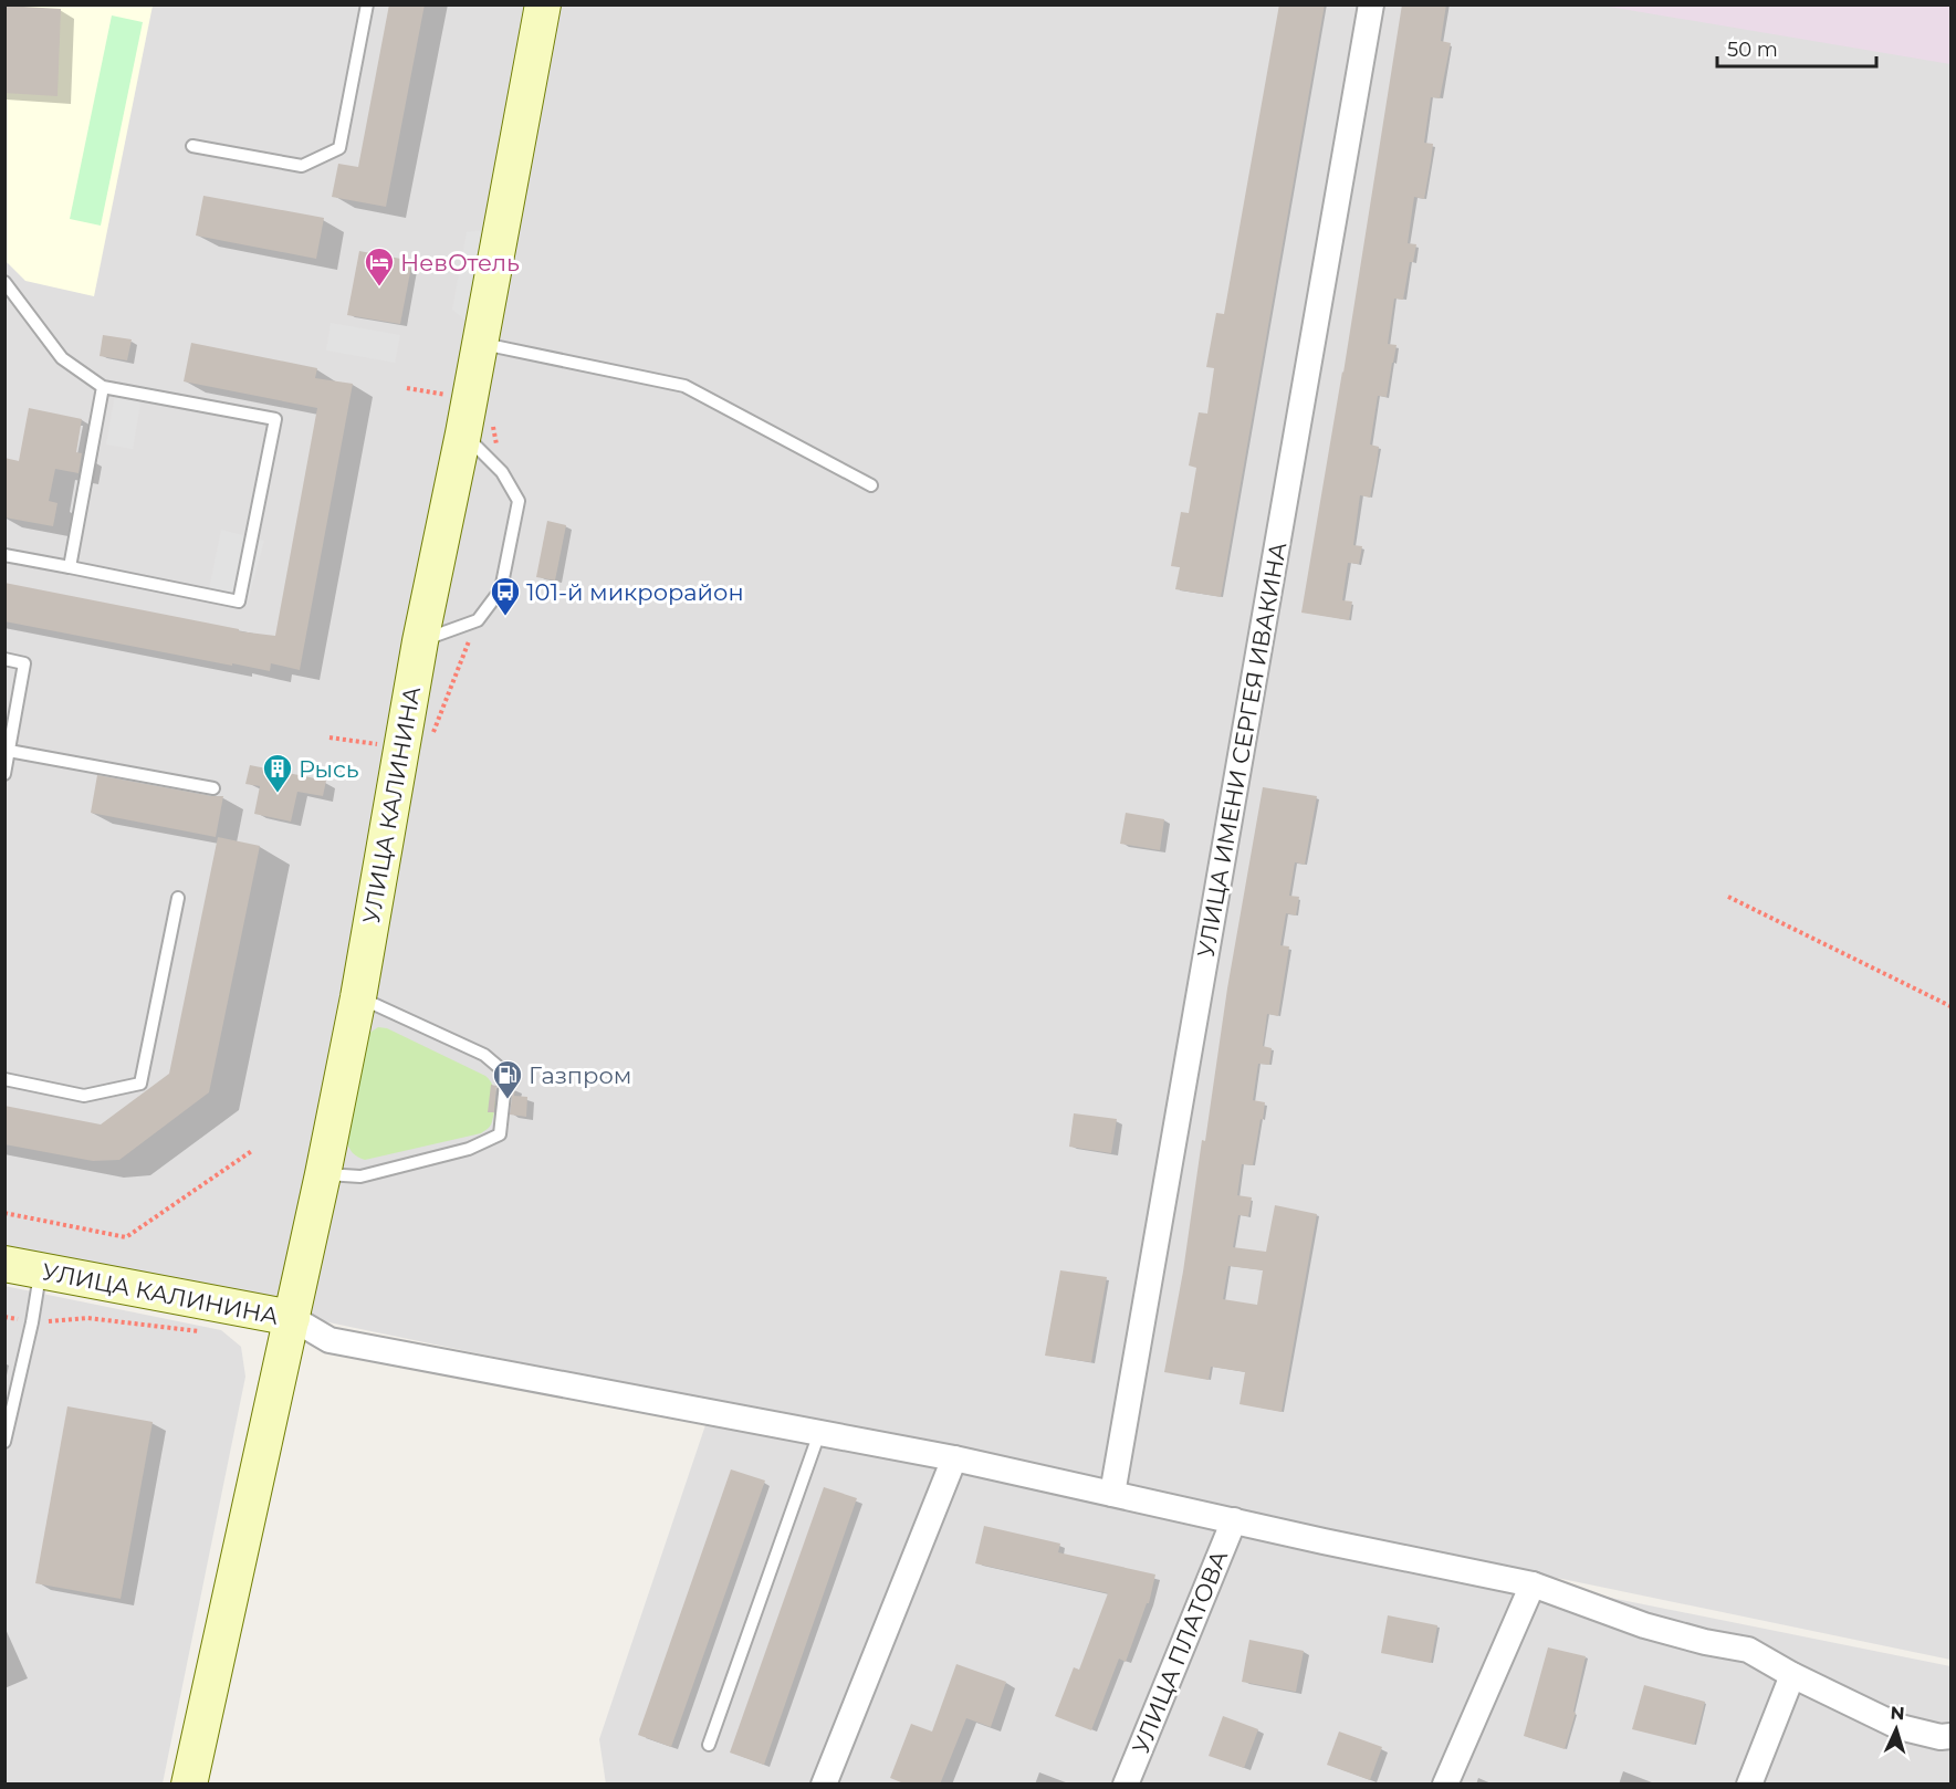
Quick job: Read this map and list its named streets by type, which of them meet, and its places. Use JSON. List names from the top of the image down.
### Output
{
  "streets": {
    "main road": ["УЛИЦА КАЛИНИНА"],
    "street": ["УЛИЦА ИМЕНИ СЕРГЕЯ ИВАКИНА", "УЛИЦА ПЛАТОВА"]
  },
  "places": {
    "hotel": ["НевОтель"],
    "bus stop": ["101-й микрорайон"],
    "building": ["Рысь"],
    "fuel station": ["Газпром"]
  },
  "scale_bar": "50 m",
  "north": "top"
}
